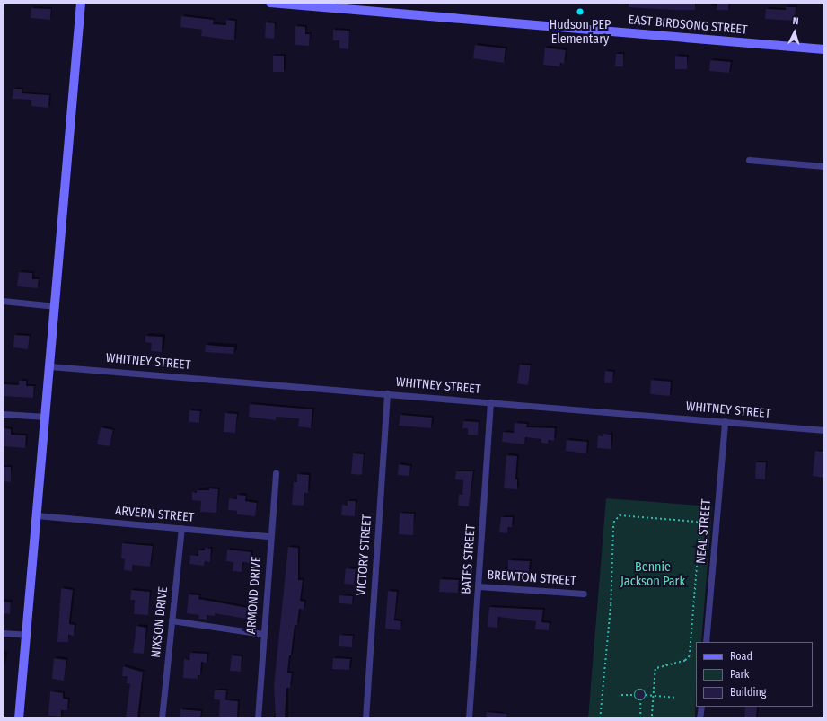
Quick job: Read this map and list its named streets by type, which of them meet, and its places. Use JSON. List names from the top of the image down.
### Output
{
  "streets": {
    "street": [
      "EAST BIRDSONG STREET",
      "WHITNEY STREET",
      "ARVERN STREET",
      "NEAL STREET",
      "VICTORY STREET",
      "BATES STREET",
      "BREWTON STREET",
      "ARMOND DRIVE",
      "NIXSON DRIVE"
    ]
  },
  "crossings": [
    ["WHITNEY STREET", "NEAL STREET"],
    ["WHITNEY STREET", "VICTORY STREET"],
    ["WHITNEY STREET", "BATES STREET"],
    ["ARVERN STREET", "ARMOND DRIVE"],
    ["ARVERN STREET", "NIXSON DRIVE"],
    ["BATES STREET", "BREWTON STREET"]
  ],
  "parks": ["Bennie Jackson Park"],
  "places": ["Hudson PEP Elementary"],
  "legend": ["Road", "Park", "Building"],
  "north": "top"
}
